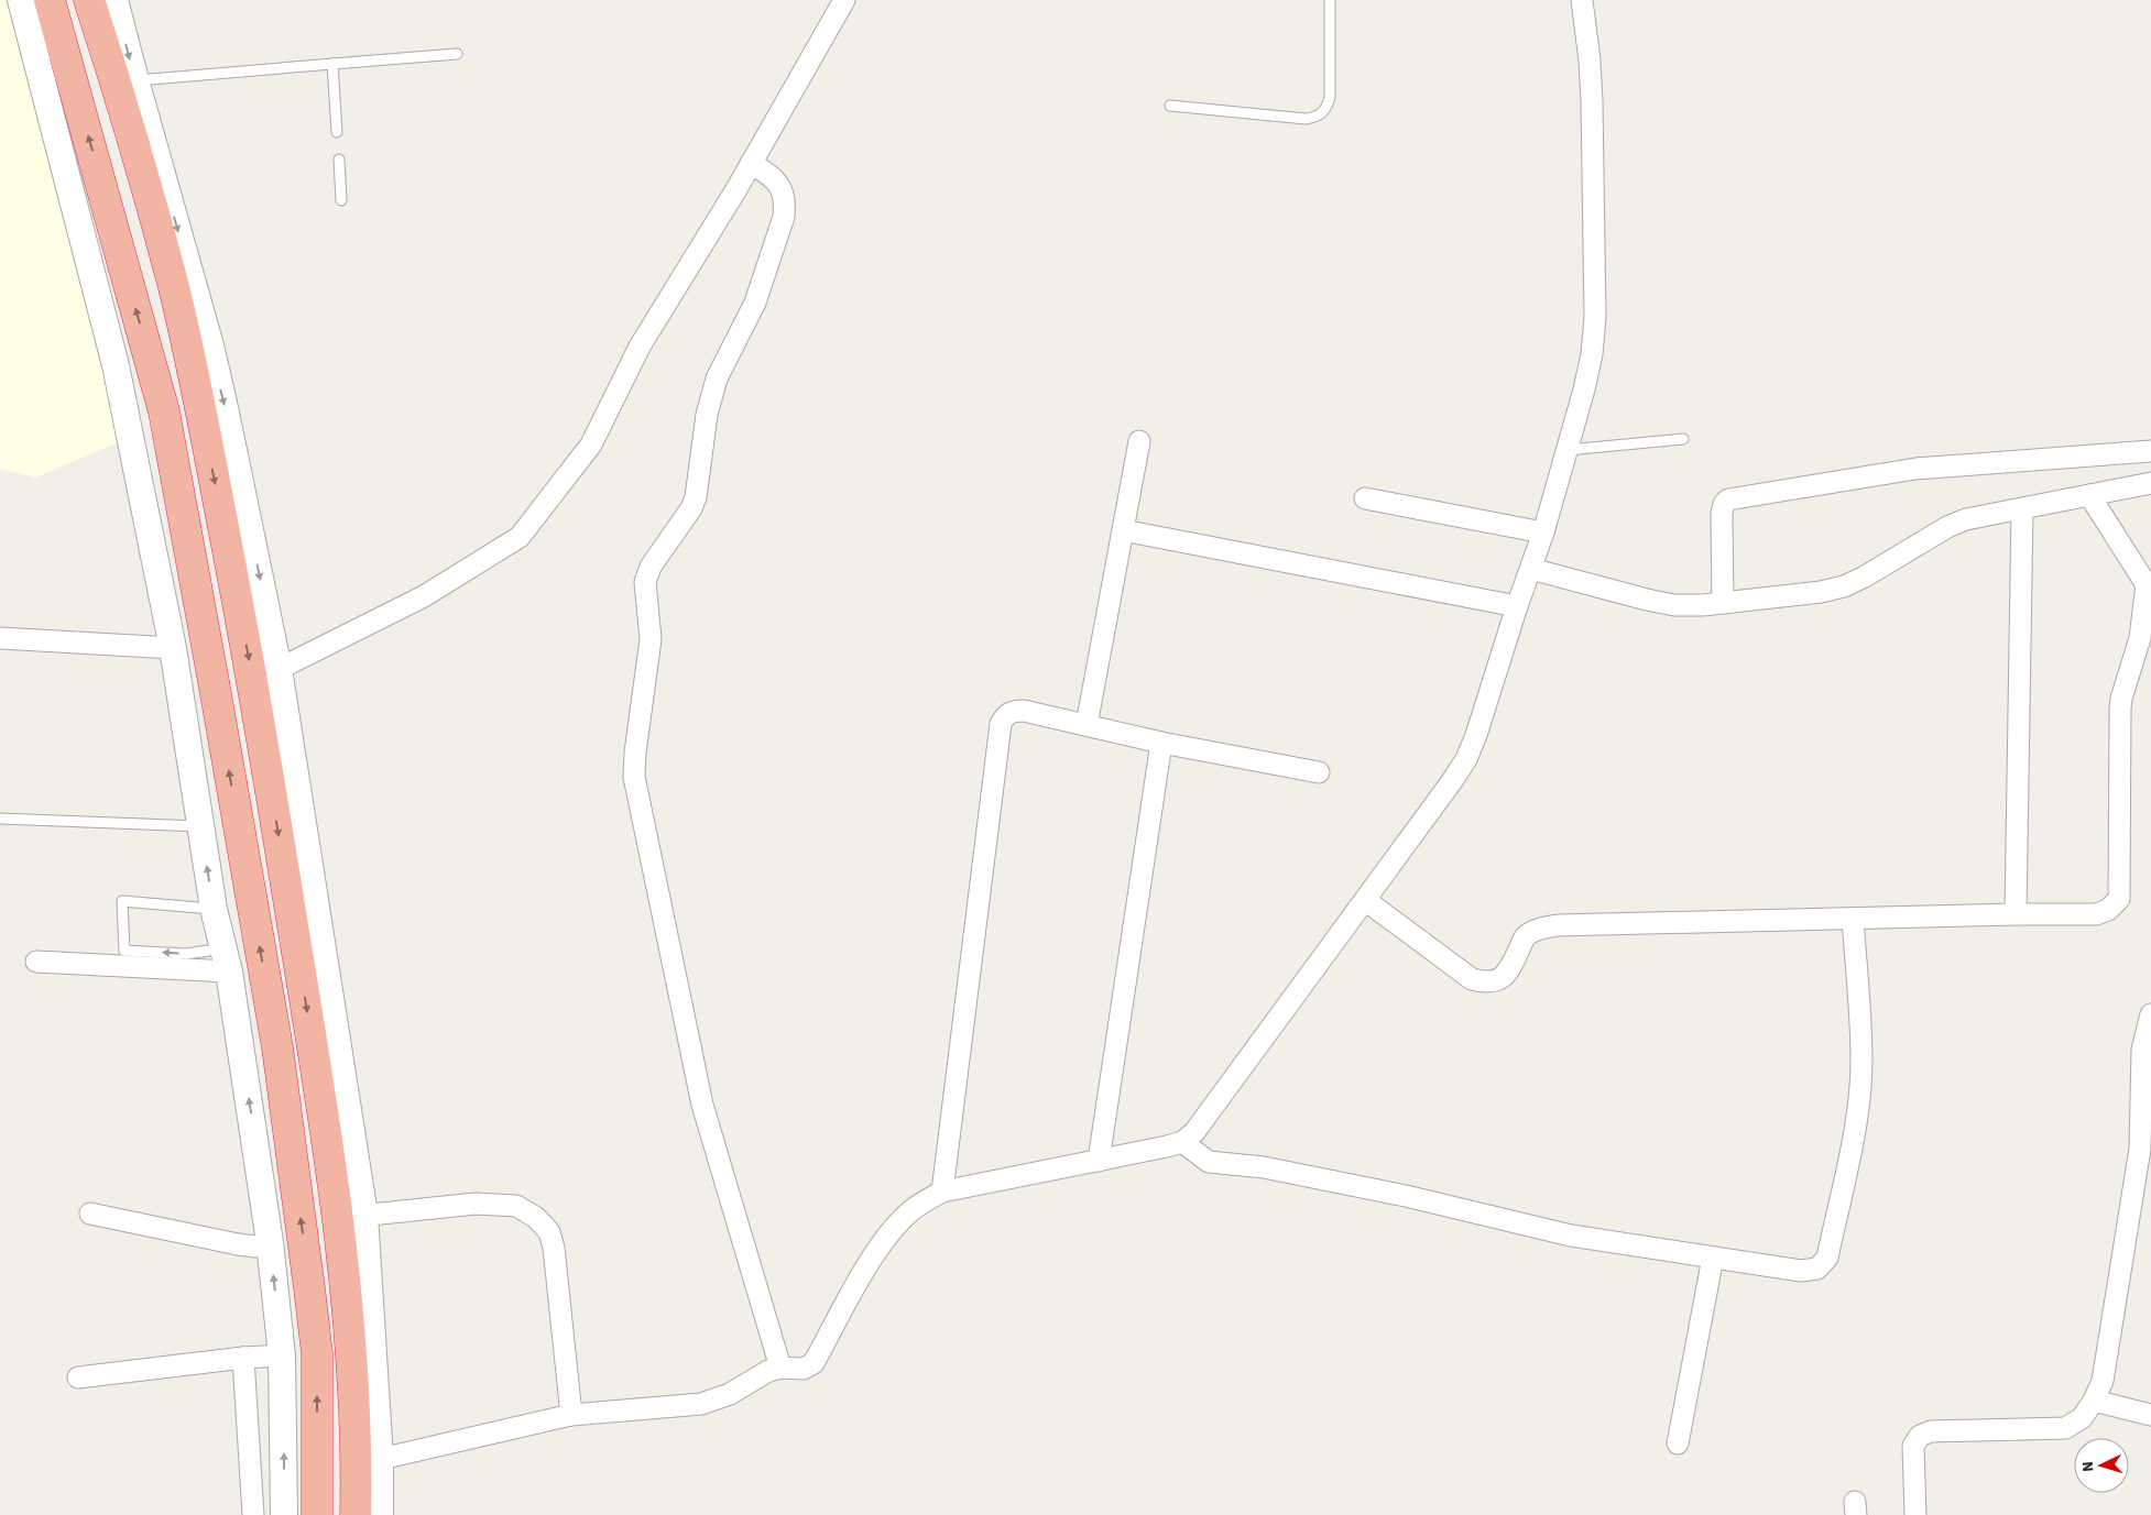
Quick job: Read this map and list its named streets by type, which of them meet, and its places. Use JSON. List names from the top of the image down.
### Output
{
  "north": "left"
}
